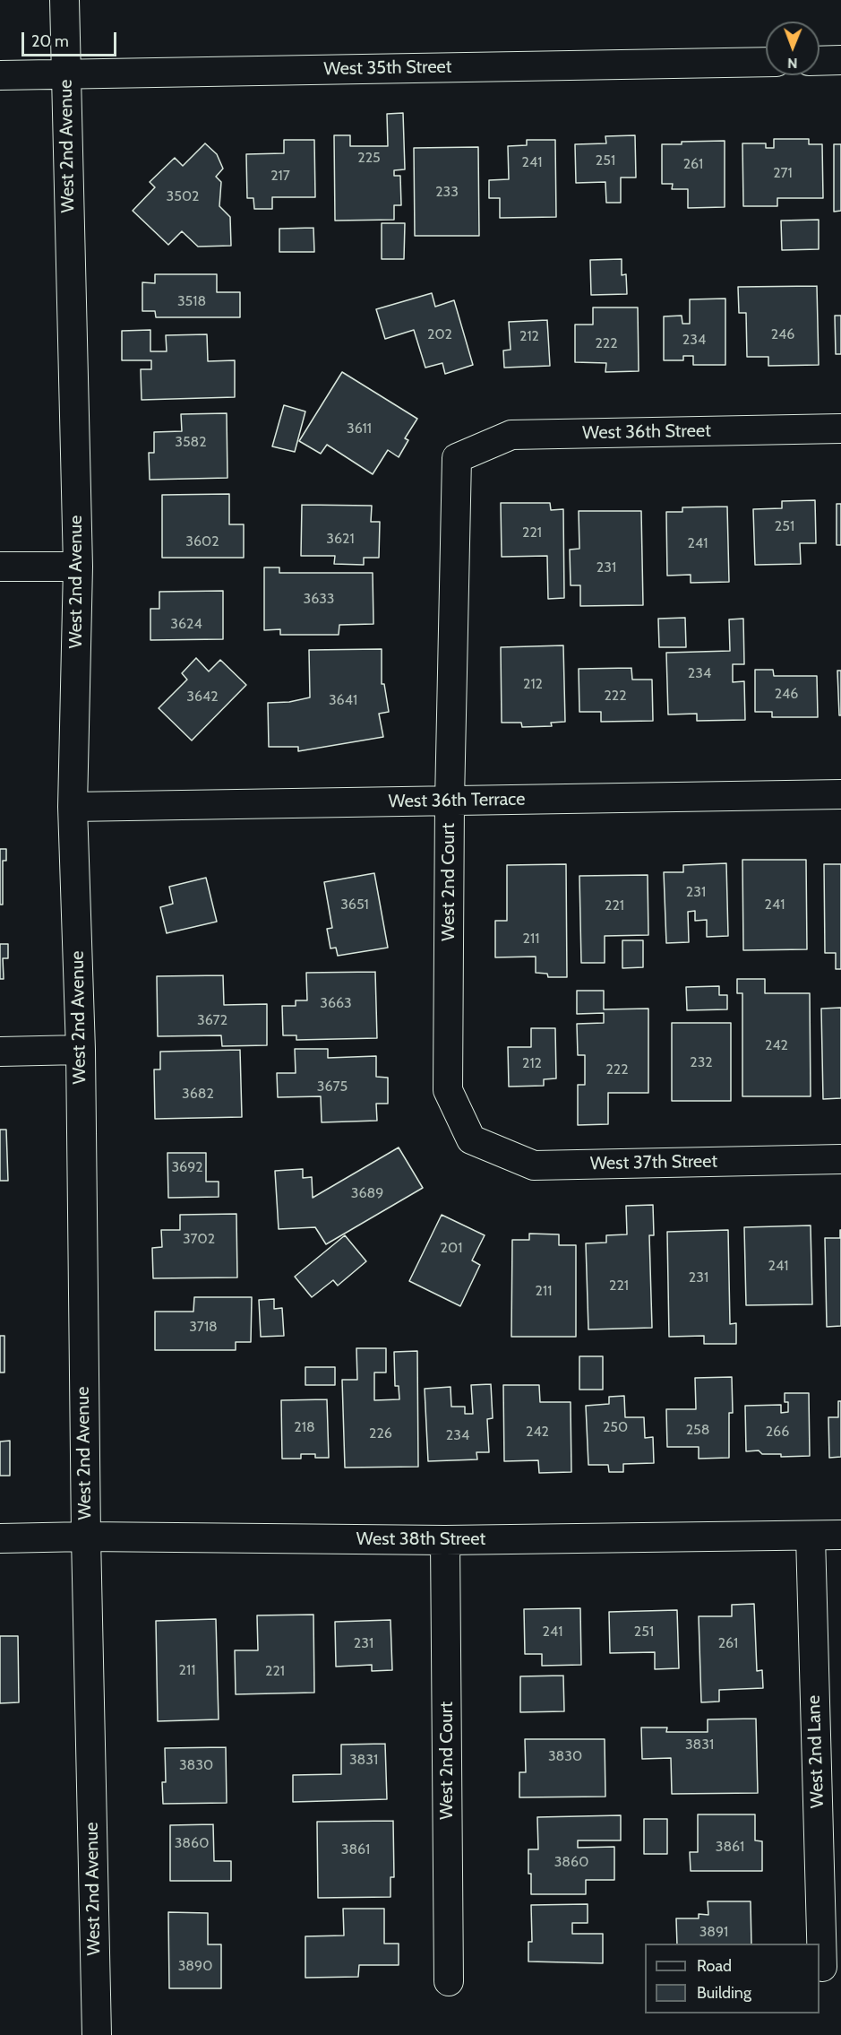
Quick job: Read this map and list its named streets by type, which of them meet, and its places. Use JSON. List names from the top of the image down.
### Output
{
  "streets": {
    "street": [
      "West 35th Street",
      "West 2nd Avenue",
      "West 36th Street",
      "West 36th Terrace",
      "West 2nd Court",
      "West 37th Street",
      "West 38th Street",
      "West 2nd Lane"
    ]
  },
  "crossings": [
    ["West 35th Street", "West 2nd Avenue"],
    ["West 2nd Avenue", "West 36th Terrace"],
    ["West 2nd Avenue", "West 38th Street"],
    ["West 36th Street", "West 2nd Court"],
    ["West 36th Terrace", "West 2nd Court"],
    ["West 2nd Court", "West 37th Street"],
    ["West 2nd Court", "West 38th Street"],
    ["West 38th Street", "West 2nd Lane"]
  ],
  "house_numbers": [
    "225",
    "251",
    "241",
    "261",
    "271",
    "217",
    "233",
    "3502",
    "3518",
    "202",
    "246",
    "212",
    "234",
    "222",
    "3611",
    "3582",
    "251",
    "221",
    "3621",
    "3602",
    "241",
    "231",
    "3633",
    "3624",
    "234",
    "212",
    "246",
    "222",
    "3642",
    "3641",
    "231",
    "3651",
    "241",
    "221",
    "211",
    "3663",
    "3672",
    "242",
    "232",
    "212",
    "222",
    "3675",
    "3682",
    "3692",
    "3689",
    "3702",
    "201",
    "241",
    "231",
    "221",
    "211",
    "3718",
    "218",
    "250",
    "258",
    "242",
    "266",
    "226",
    "234",
    "241",
    "251",
    "231",
    "261",
    "211",
    "221",
    "3831",
    "3830",
    "3831",
    "3830",
    "3860",
    "3861",
    "3861",
    "3860",
    "3891",
    "3890"
  ],
  "legend": ["Road", "Building"],
  "scale_bar": "20 m",
  "north": "bottom"
}
